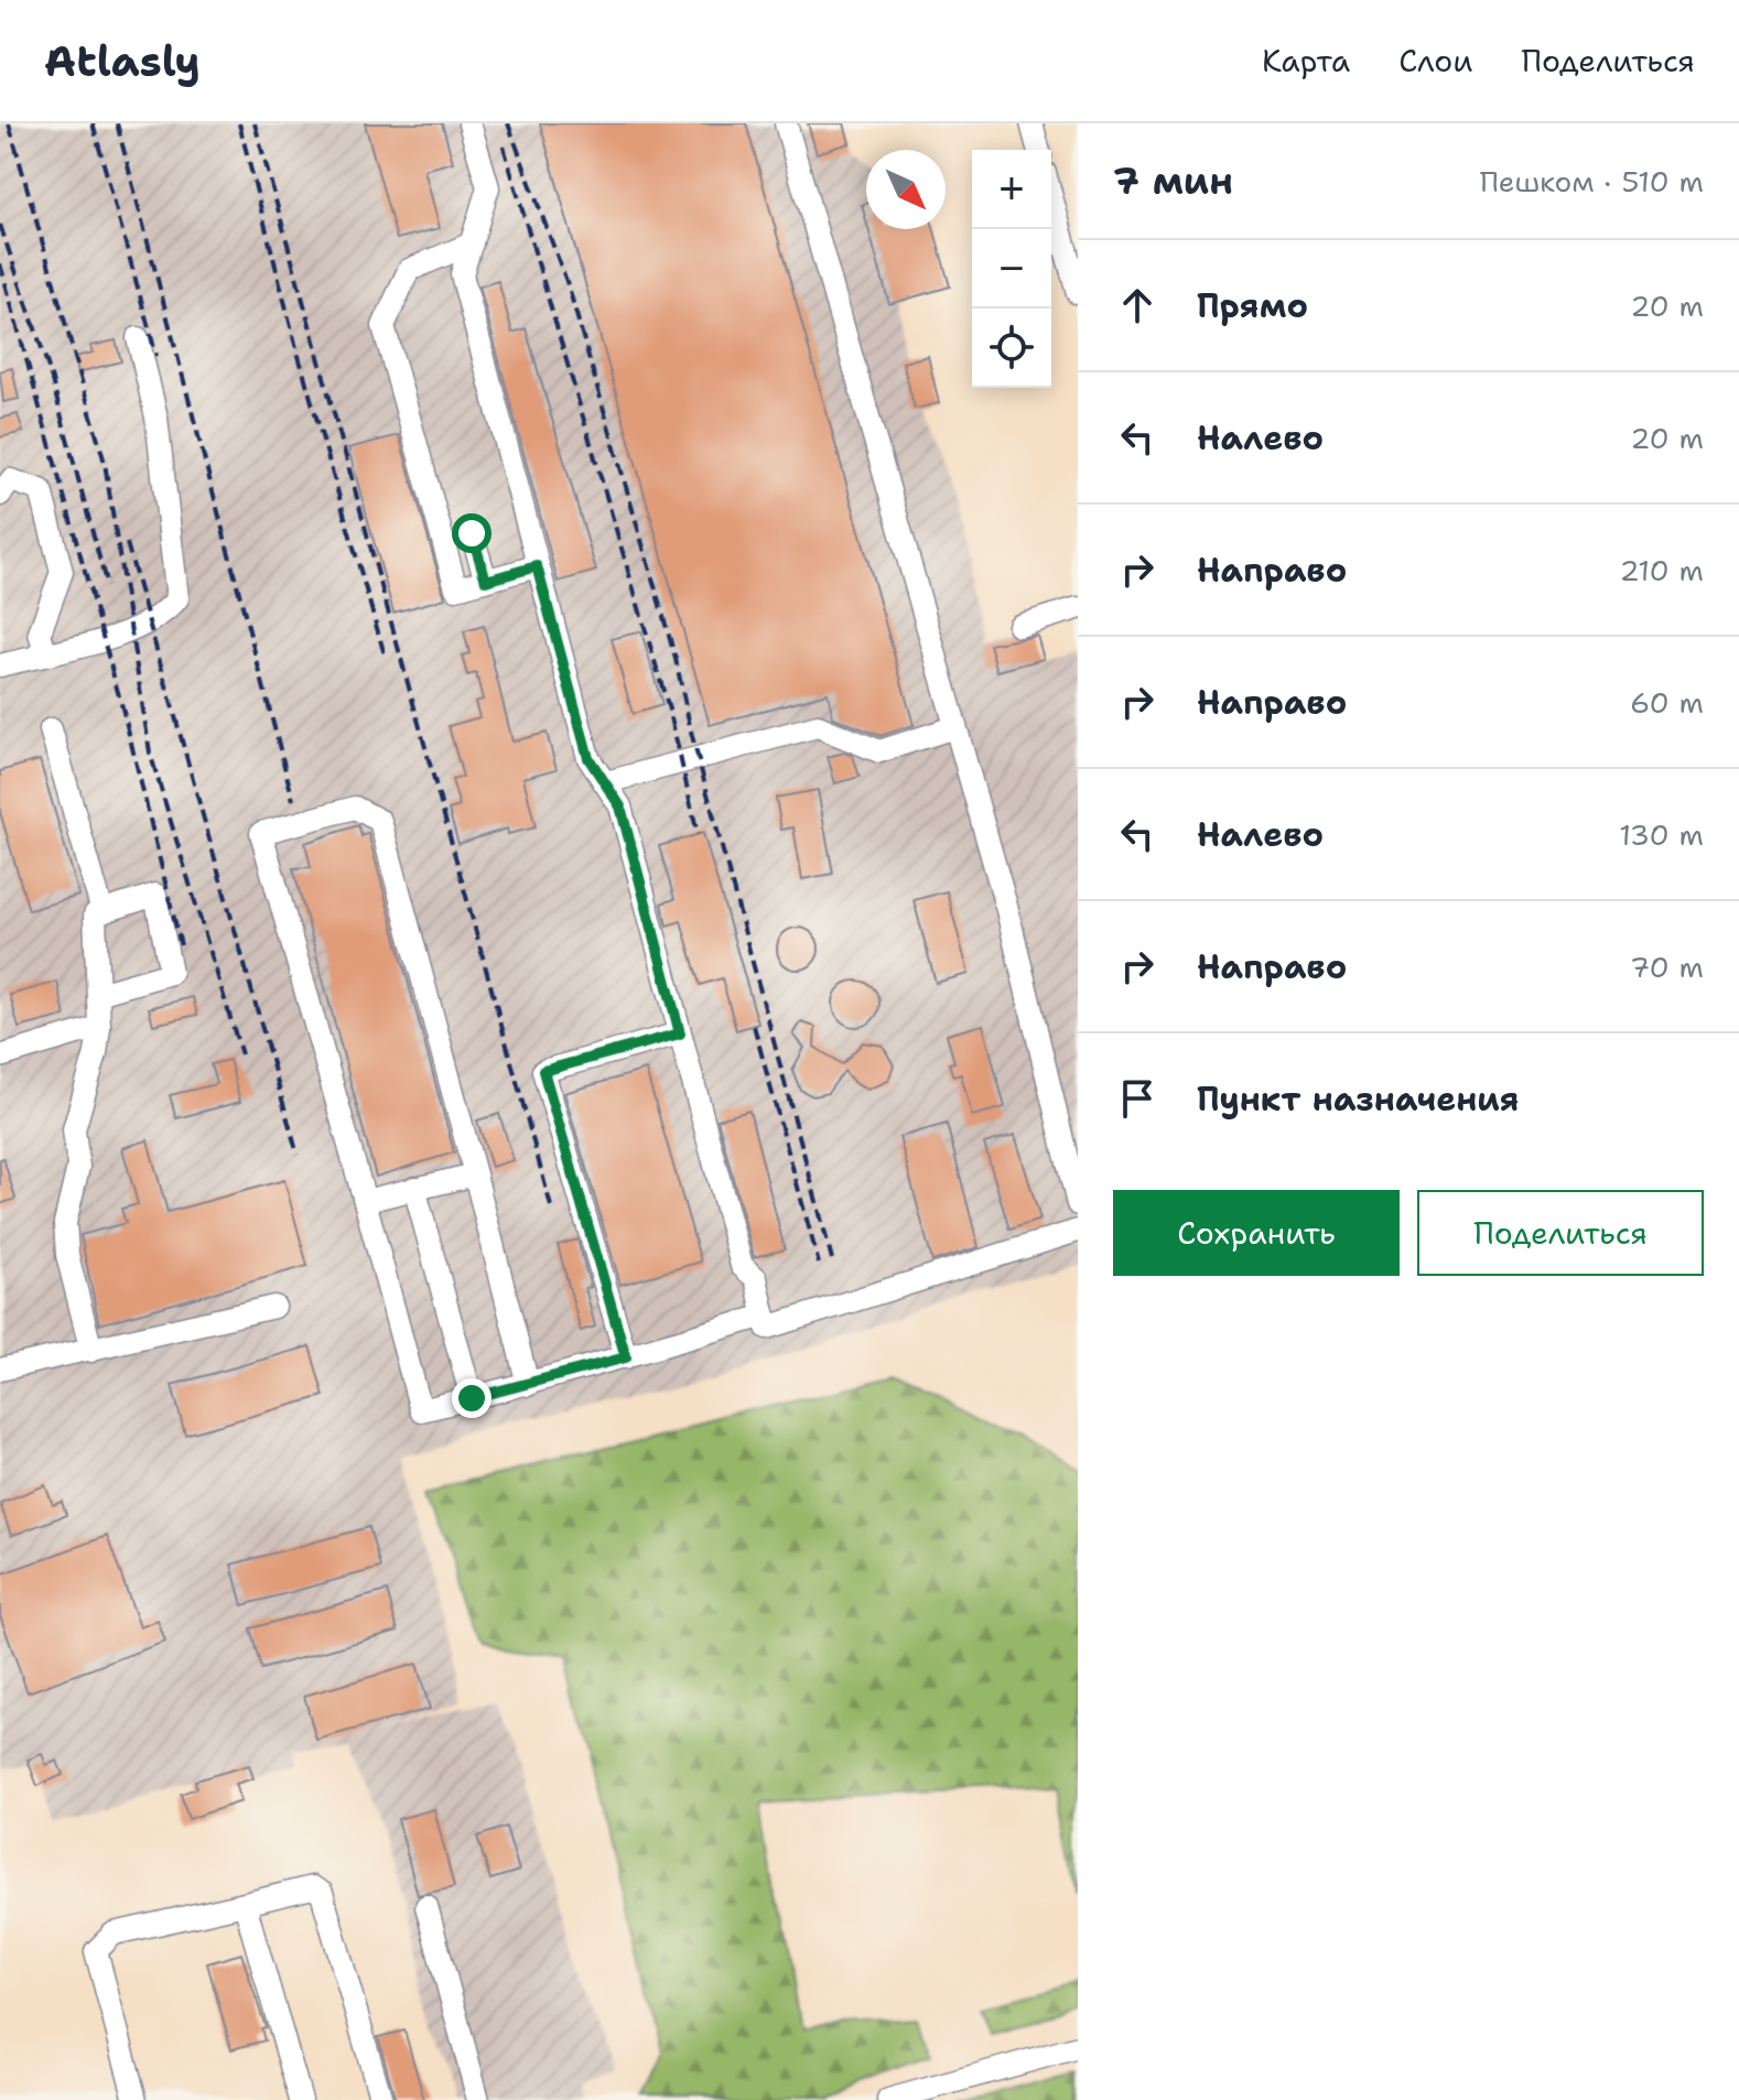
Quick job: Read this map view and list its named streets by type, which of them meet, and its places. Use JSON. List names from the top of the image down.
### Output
{
  "north": "bottom right",
  "page": {
    "header": "Atlasly",
    "nav": ["Карта", "Слои", "Поделиться"],
    "heading": ["7 мин", "Пешком · 510 m"],
    "map_buttons": ["+", "−"],
    "list": [
      ["Прямо", "20 m"],
      ["Налево", "20 m"],
      ["Направо", "210 m"],
      ["Направо", "60 m"],
      ["Налево", "130 m"],
      ["Направо", "70 m"],
      "Пункт назначения"
    ],
    "buttons": ["Сохранить", "Поделиться"]
  }
}
